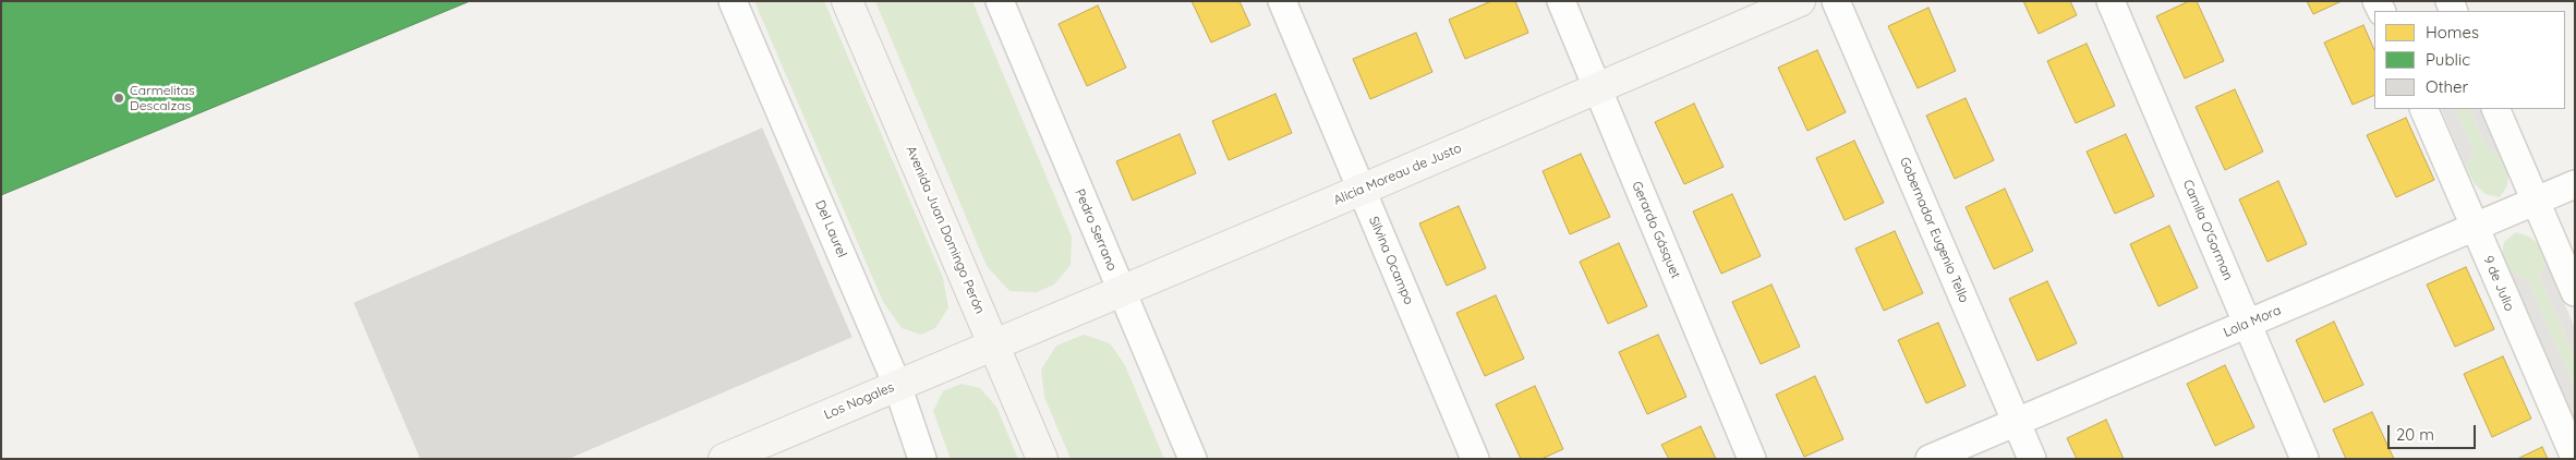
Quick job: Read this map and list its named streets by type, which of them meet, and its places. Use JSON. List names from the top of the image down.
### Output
{
  "streets": {
    "street": [
      "Alicia Moreau de Justo",
      "Del Laurel",
      "Avenida Juan Domingo Perón",
      "Pedro Serrano",
      "Gerardo Gásquet",
      "Gobernador Eugenio Tello",
      "Camila O'Gorman",
      "Silvina Ocampo",
      "9 de Julio",
      "Lola Mora",
      "Los Nogales"
    ]
  },
  "crossings": [
    ["Alicia Moreau de Justo", "Avenida Juan Domingo Perón"],
    ["Alicia Moreau de Justo", "Pedro Serrano"],
    ["Alicia Moreau de Justo", "Gerardo Gásquet"],
    ["Alicia Moreau de Justo", "Silvina Ocampo"],
    ["Alicia Moreau de Justo", "Los Nogales"],
    ["Del Laurel", "Los Nogales"],
    ["Avenida Juan Domingo Perón", "Los Nogales"],
    ["Gobernador Eugenio Tello", "Lola Mora"],
    ["Camila O'Gorman", "Lola Mora"],
    ["9 de Julio", "Lola Mora"]
  ],
  "places": ["Carmelitas Descalzas"],
  "legend": ["Homes", "Public", "Other"],
  "scale_bar": "20 m"
}
